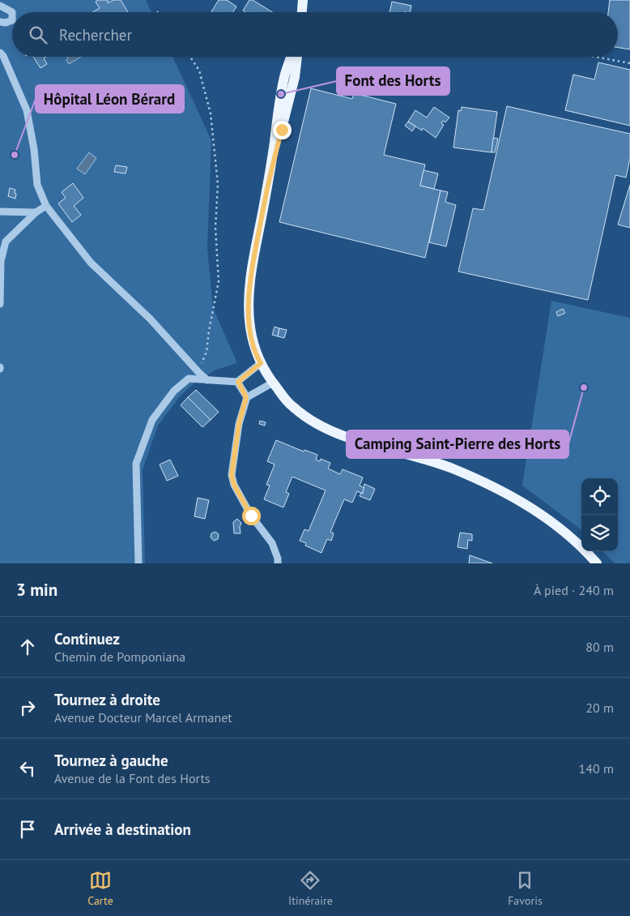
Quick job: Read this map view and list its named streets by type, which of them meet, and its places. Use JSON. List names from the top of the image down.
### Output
{
  "places": ["Font des Horts", "Hôpital Léon Bérard", "Camping Saint-Pierre des Horts"],
  "page": {
    "search": "Rechercher",
    "heading": ["3 min", "À pied · 240 m"],
    "list": [
      ["Continuez", "Chemin de Pomponiana", "80 m"],
      ["Tournez à droite", "Avenue Docteur Marcel Armanet", "20 m"],
      ["Tournez à gauche", "Avenue de la Font des Horts", "140 m"],
      "Arrivée à destination"
    ],
    "nav": ["Carte", "Itinéraire", "Favoris"]
  }
}
